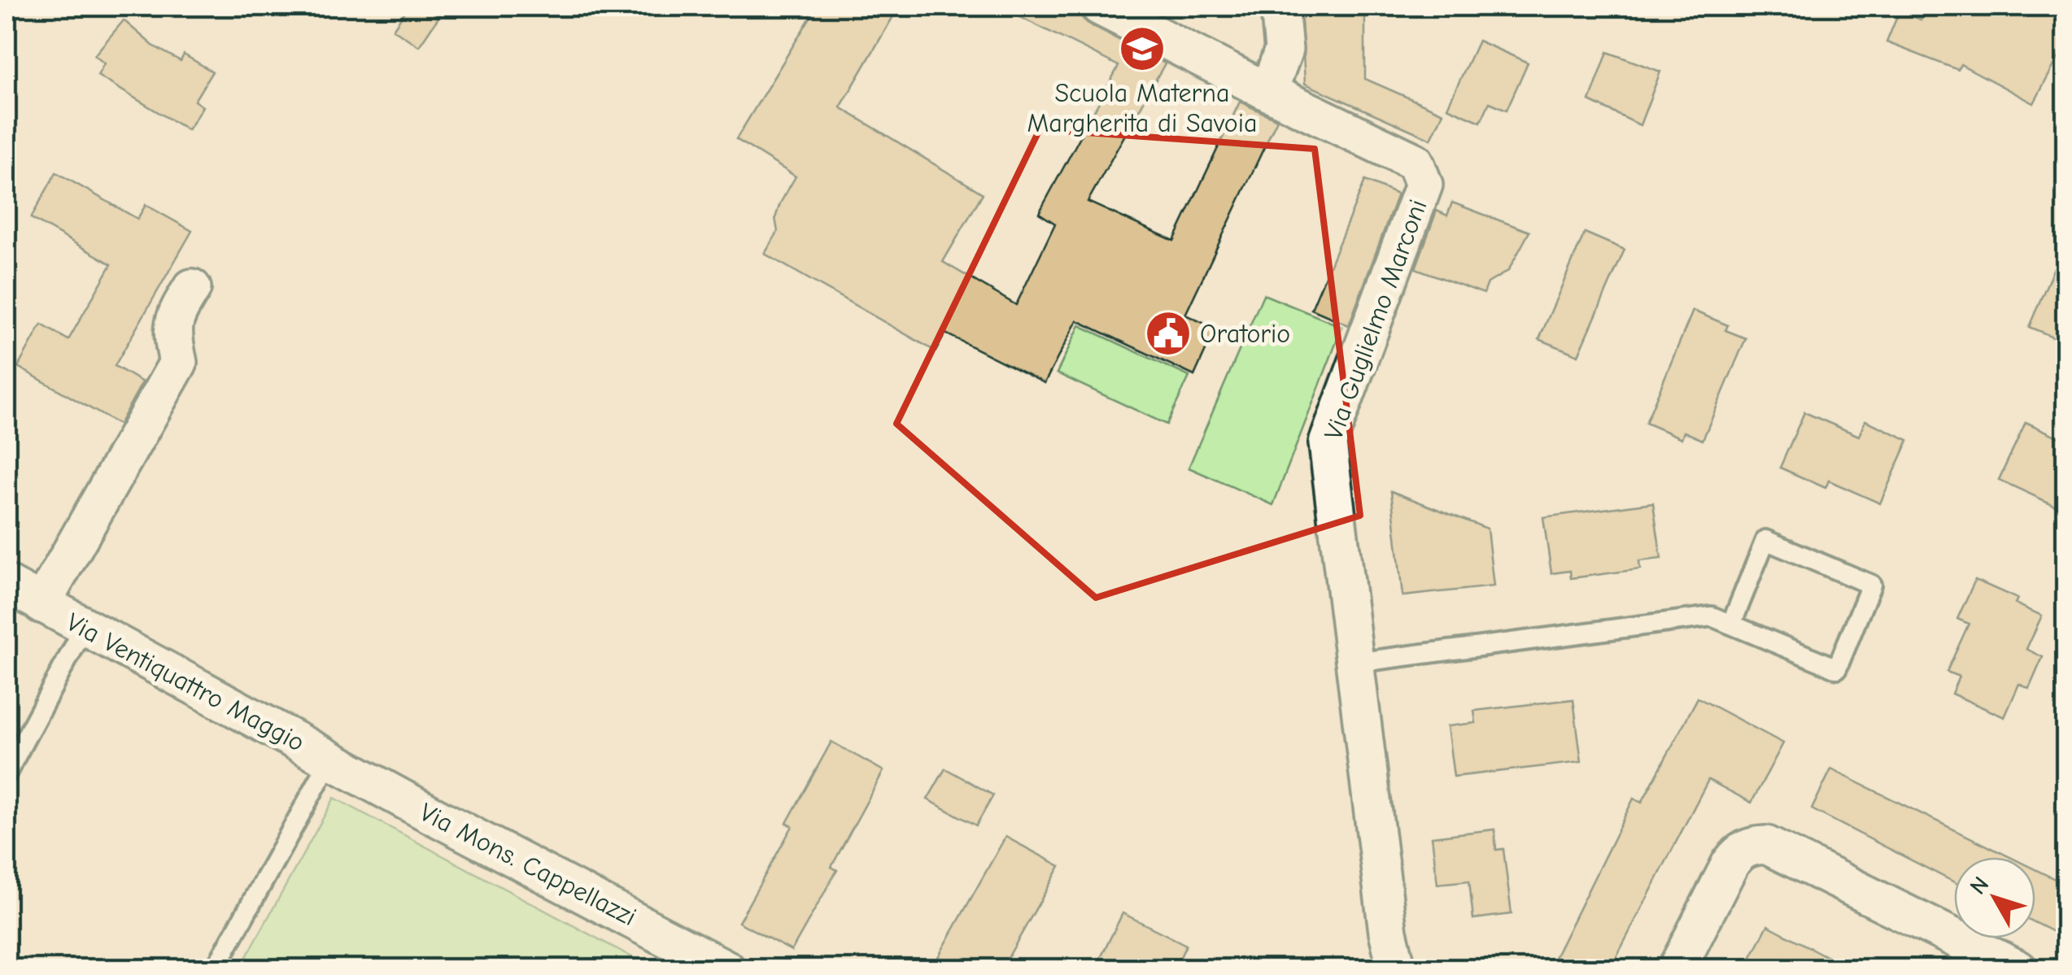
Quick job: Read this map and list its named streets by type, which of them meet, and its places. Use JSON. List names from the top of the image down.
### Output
{
  "streets": {
    "street": ["Via Guglielmo Marconi", "Via Ventiquattro Maggio", "Via Mons. Cappellazzi"]
  },
  "crossings": [
    ["Via Ventiquattro Maggio", "Via Mons. Cappellazzi"]
  ],
  "places": {
    "school or university": ["Scuola Materna Margherita di Savoia"],
    "public building": ["Oratorio"]
  },
  "north": "top left"
}
